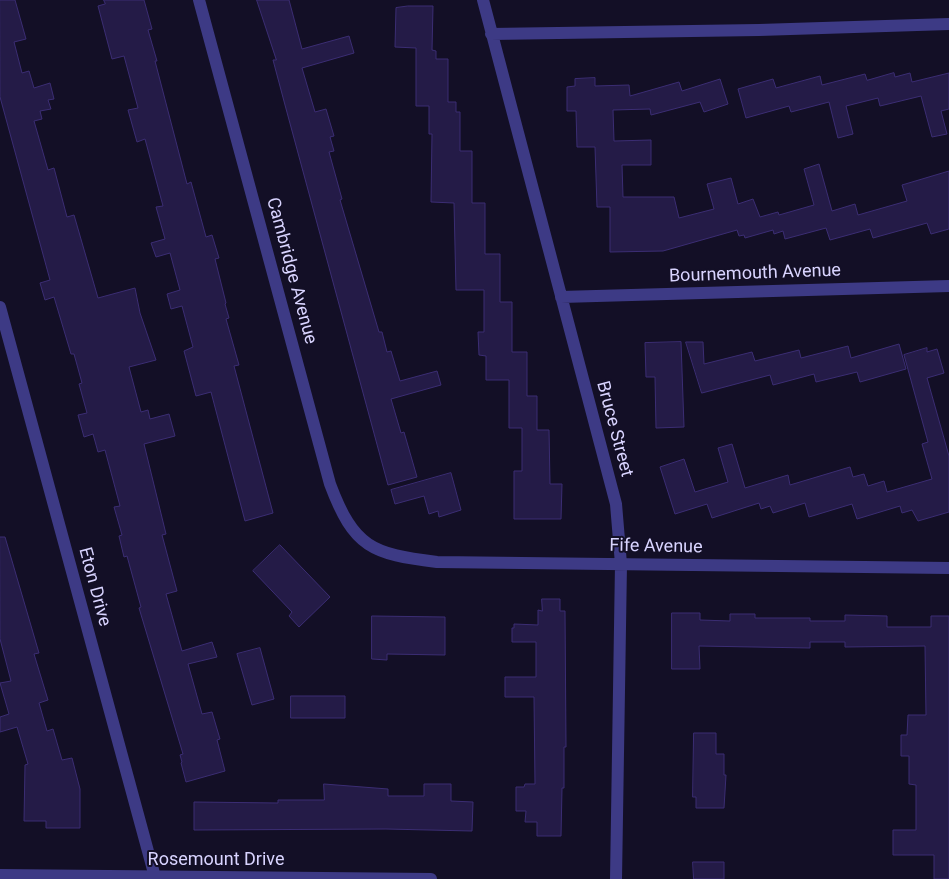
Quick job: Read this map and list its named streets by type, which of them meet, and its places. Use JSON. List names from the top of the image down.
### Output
{
  "streets": {
    "street": [
      "Cambridge Avenue",
      "Bournemouth Avenue",
      "Bruce Street",
      "Fife Avenue",
      "Eton Drive",
      "Rosemount Drive"
    ]
  },
  "crossings": [
    ["Cambridge Avenue", "Fife Avenue"],
    ["Bournemouth Avenue", "Bruce Street"],
    ["Bruce Street", "Fife Avenue"],
    ["Eton Drive", "Rosemount Drive"]
  ]
}
